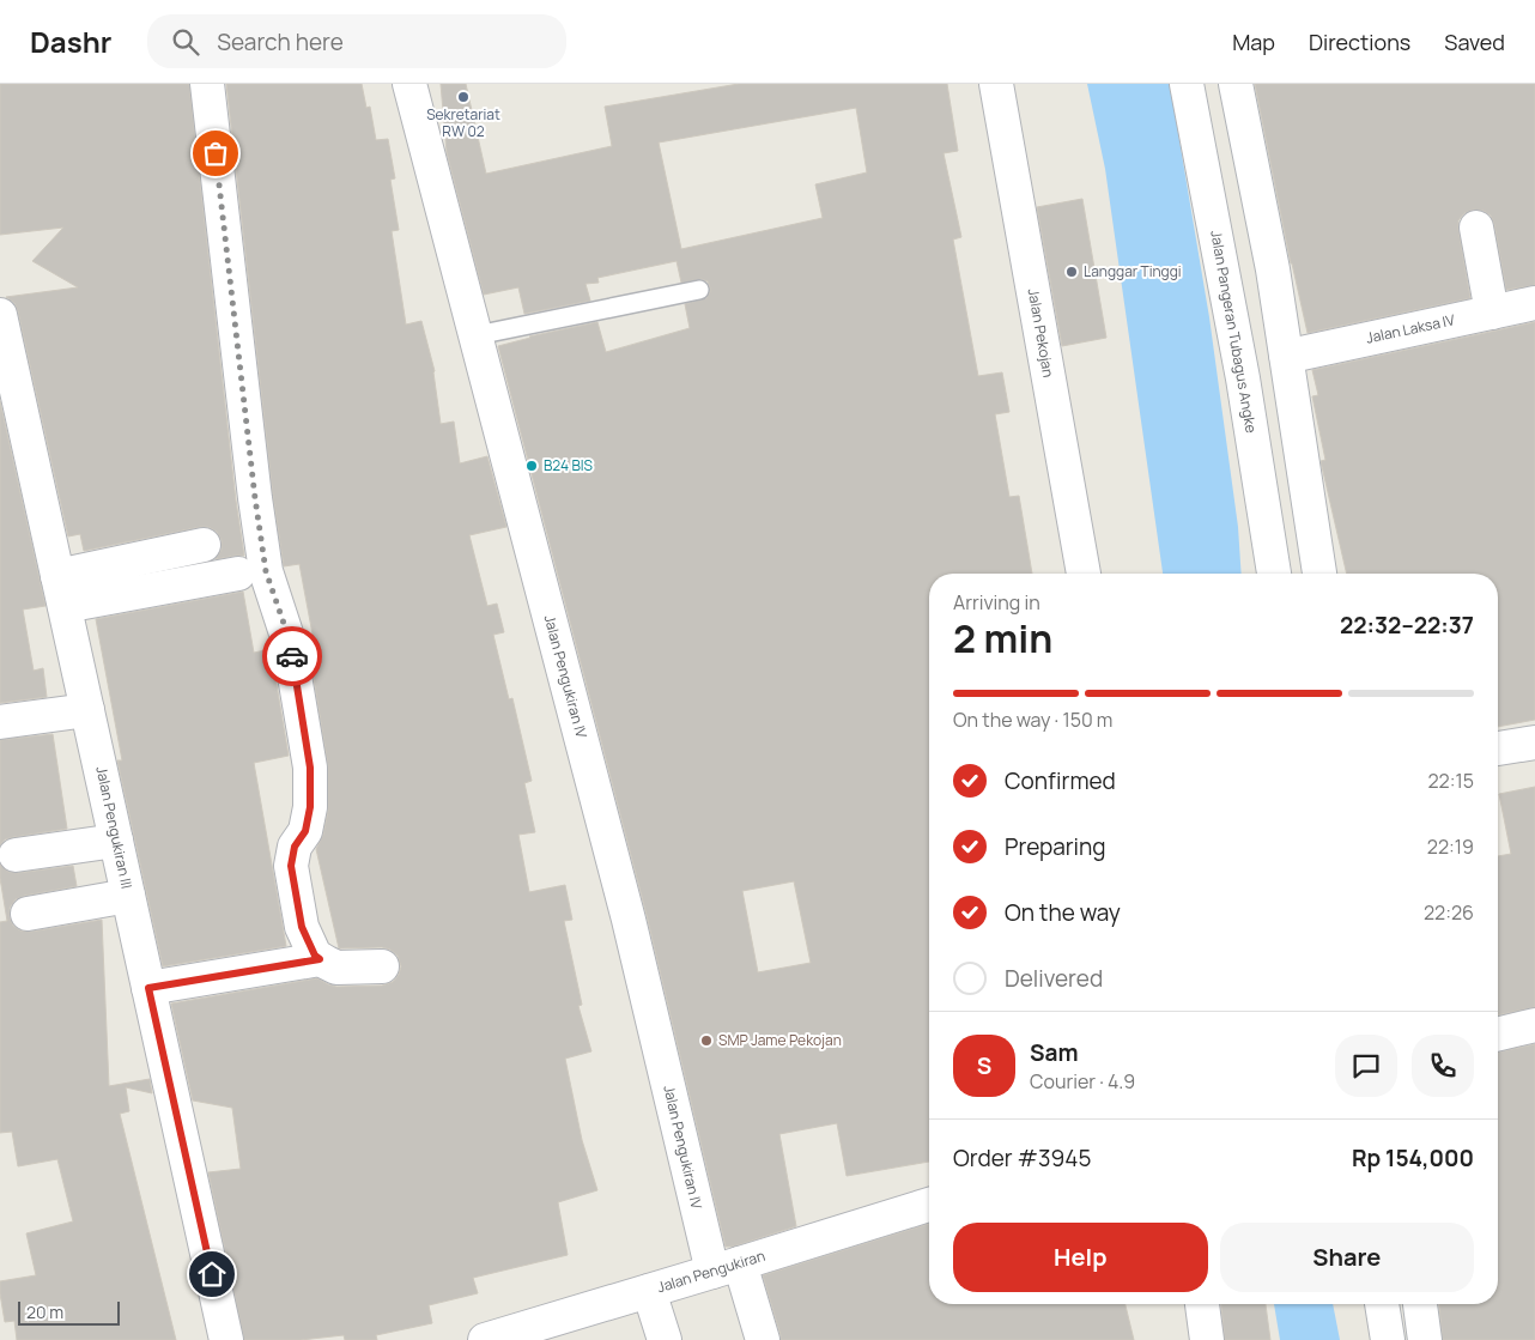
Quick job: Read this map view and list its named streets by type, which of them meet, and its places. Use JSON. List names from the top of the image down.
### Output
{
  "streets": {
    "street": [
      "Jalan Laksa IV",
      "Jalan Pangeran Tubagus Angke",
      "Jalan Pekojan",
      "Jalan Pengukiran IV",
      "Jalan Pengukiran III",
      "Jalan Pengukiran"
    ]
  },
  "crossings": [
    ["Jalan Pengukiran IV", "Jalan Pengukiran"]
  ],
  "places": [
    "Sekretariat RW 02",
    "Langgar Tinggi",
    "B24 BIS",
    "SMP Jame Pekojan"
  ],
  "scale_bar": "20 m",
  "page": {
    "header": "Dashr",
    "search": "Search here",
    "nav": ["Map", "Directions", "Saved"],
    "heading": ["2 min", "Arriving in", "22:32–22:37"],
    "panel": [
      "Sam",
      "Courier · 4.9",
      "Order #3945",
      "Rp 154,000"
    ],
    "bar": "On the way · 150 m",
    "list": [
      ["Confirmed", "22:15"],
      ["Preparing", "22:19"],
      ["On the way", "22:26"],
      "Delivered"
    ],
    "round": "S",
    "buttons": ["Help", "Share"],
    "scale": "20 m"
  }
}
